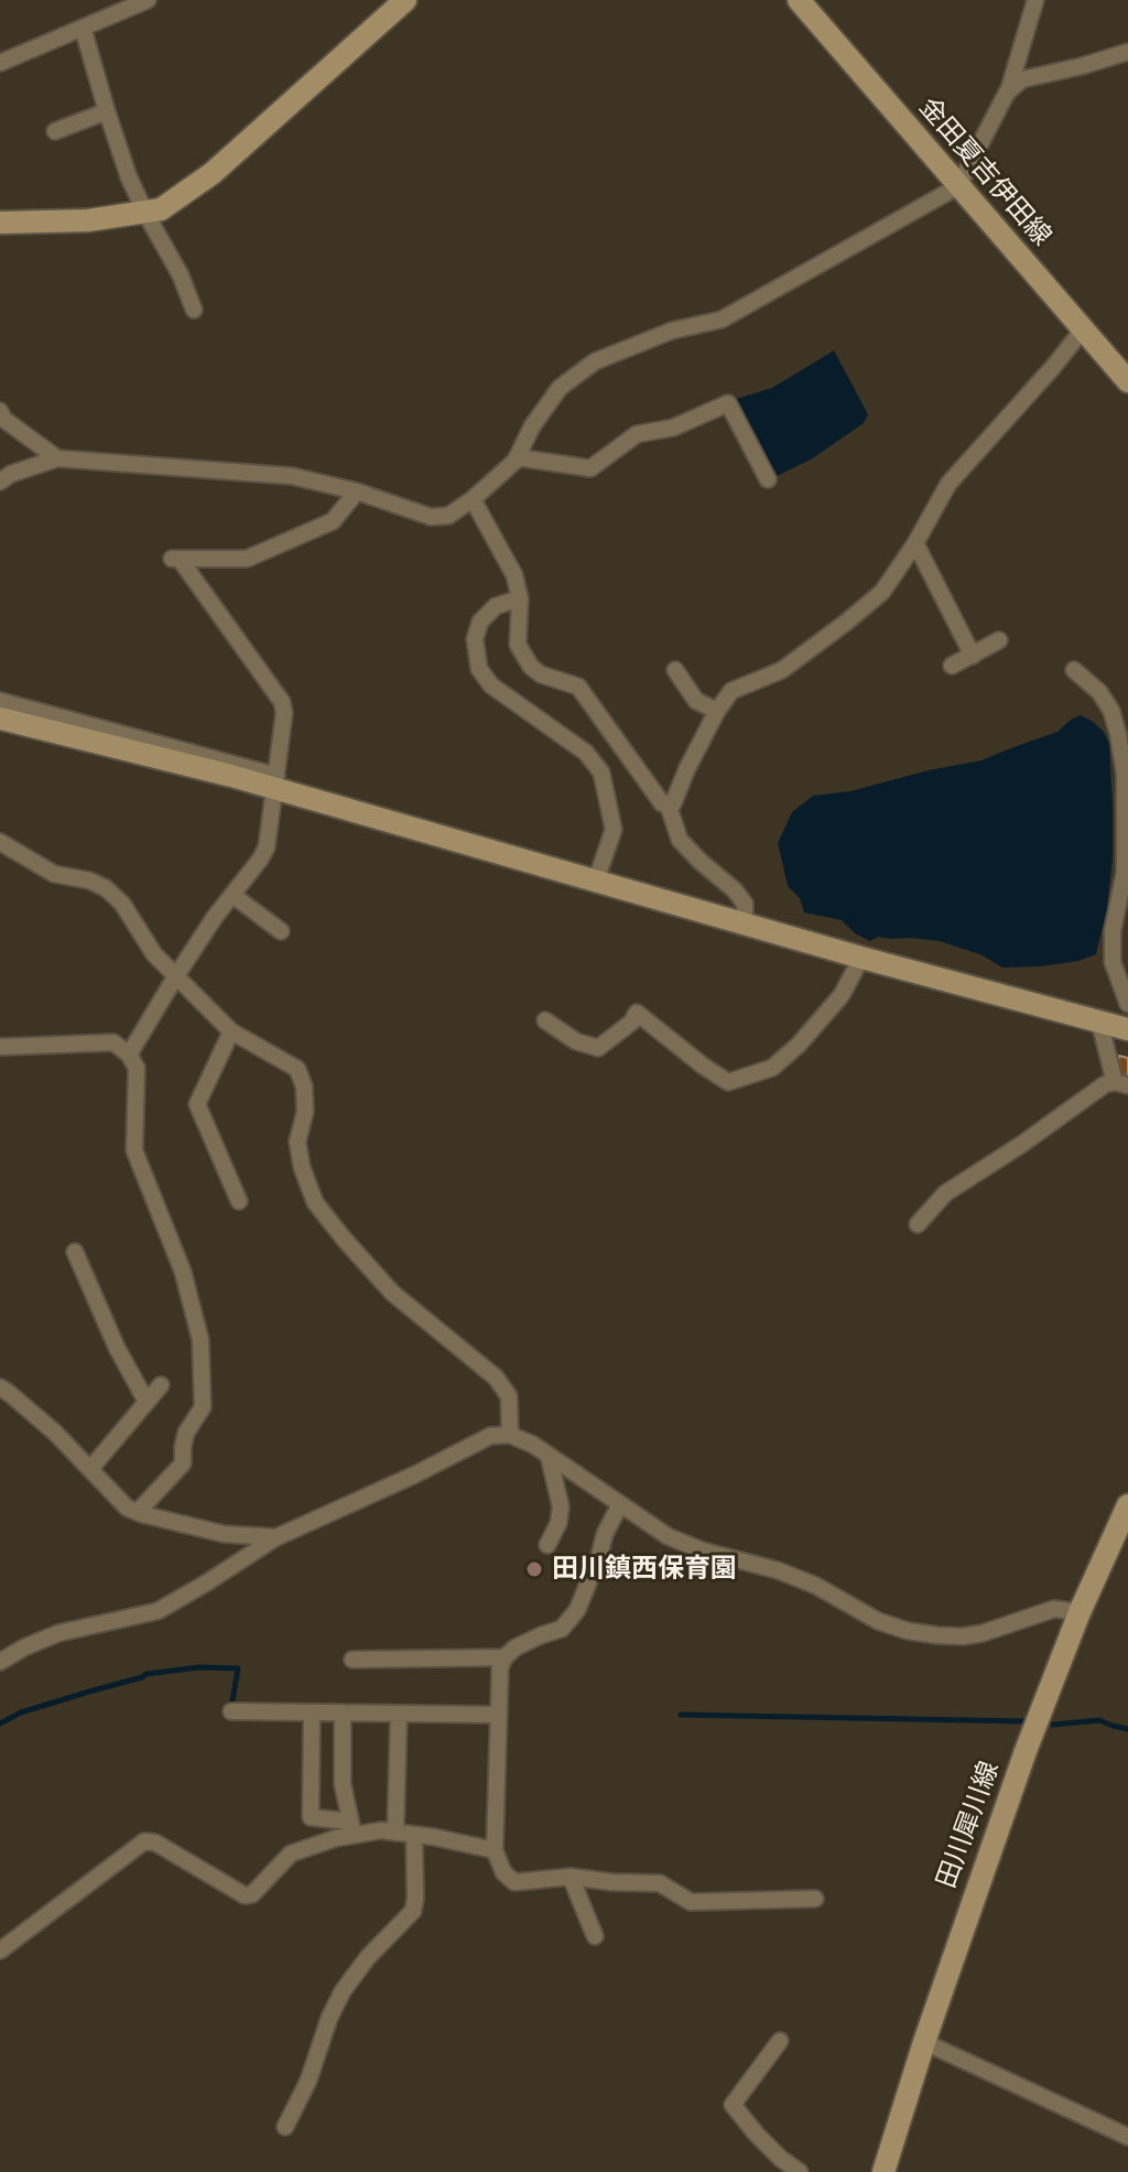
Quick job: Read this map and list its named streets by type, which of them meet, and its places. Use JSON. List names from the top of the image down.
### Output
{
  "streets": {
    "street": ["金田夏吉伊田線", "田川犀川線"]
  },
  "places": ["田川鎮西保育園"]
}
